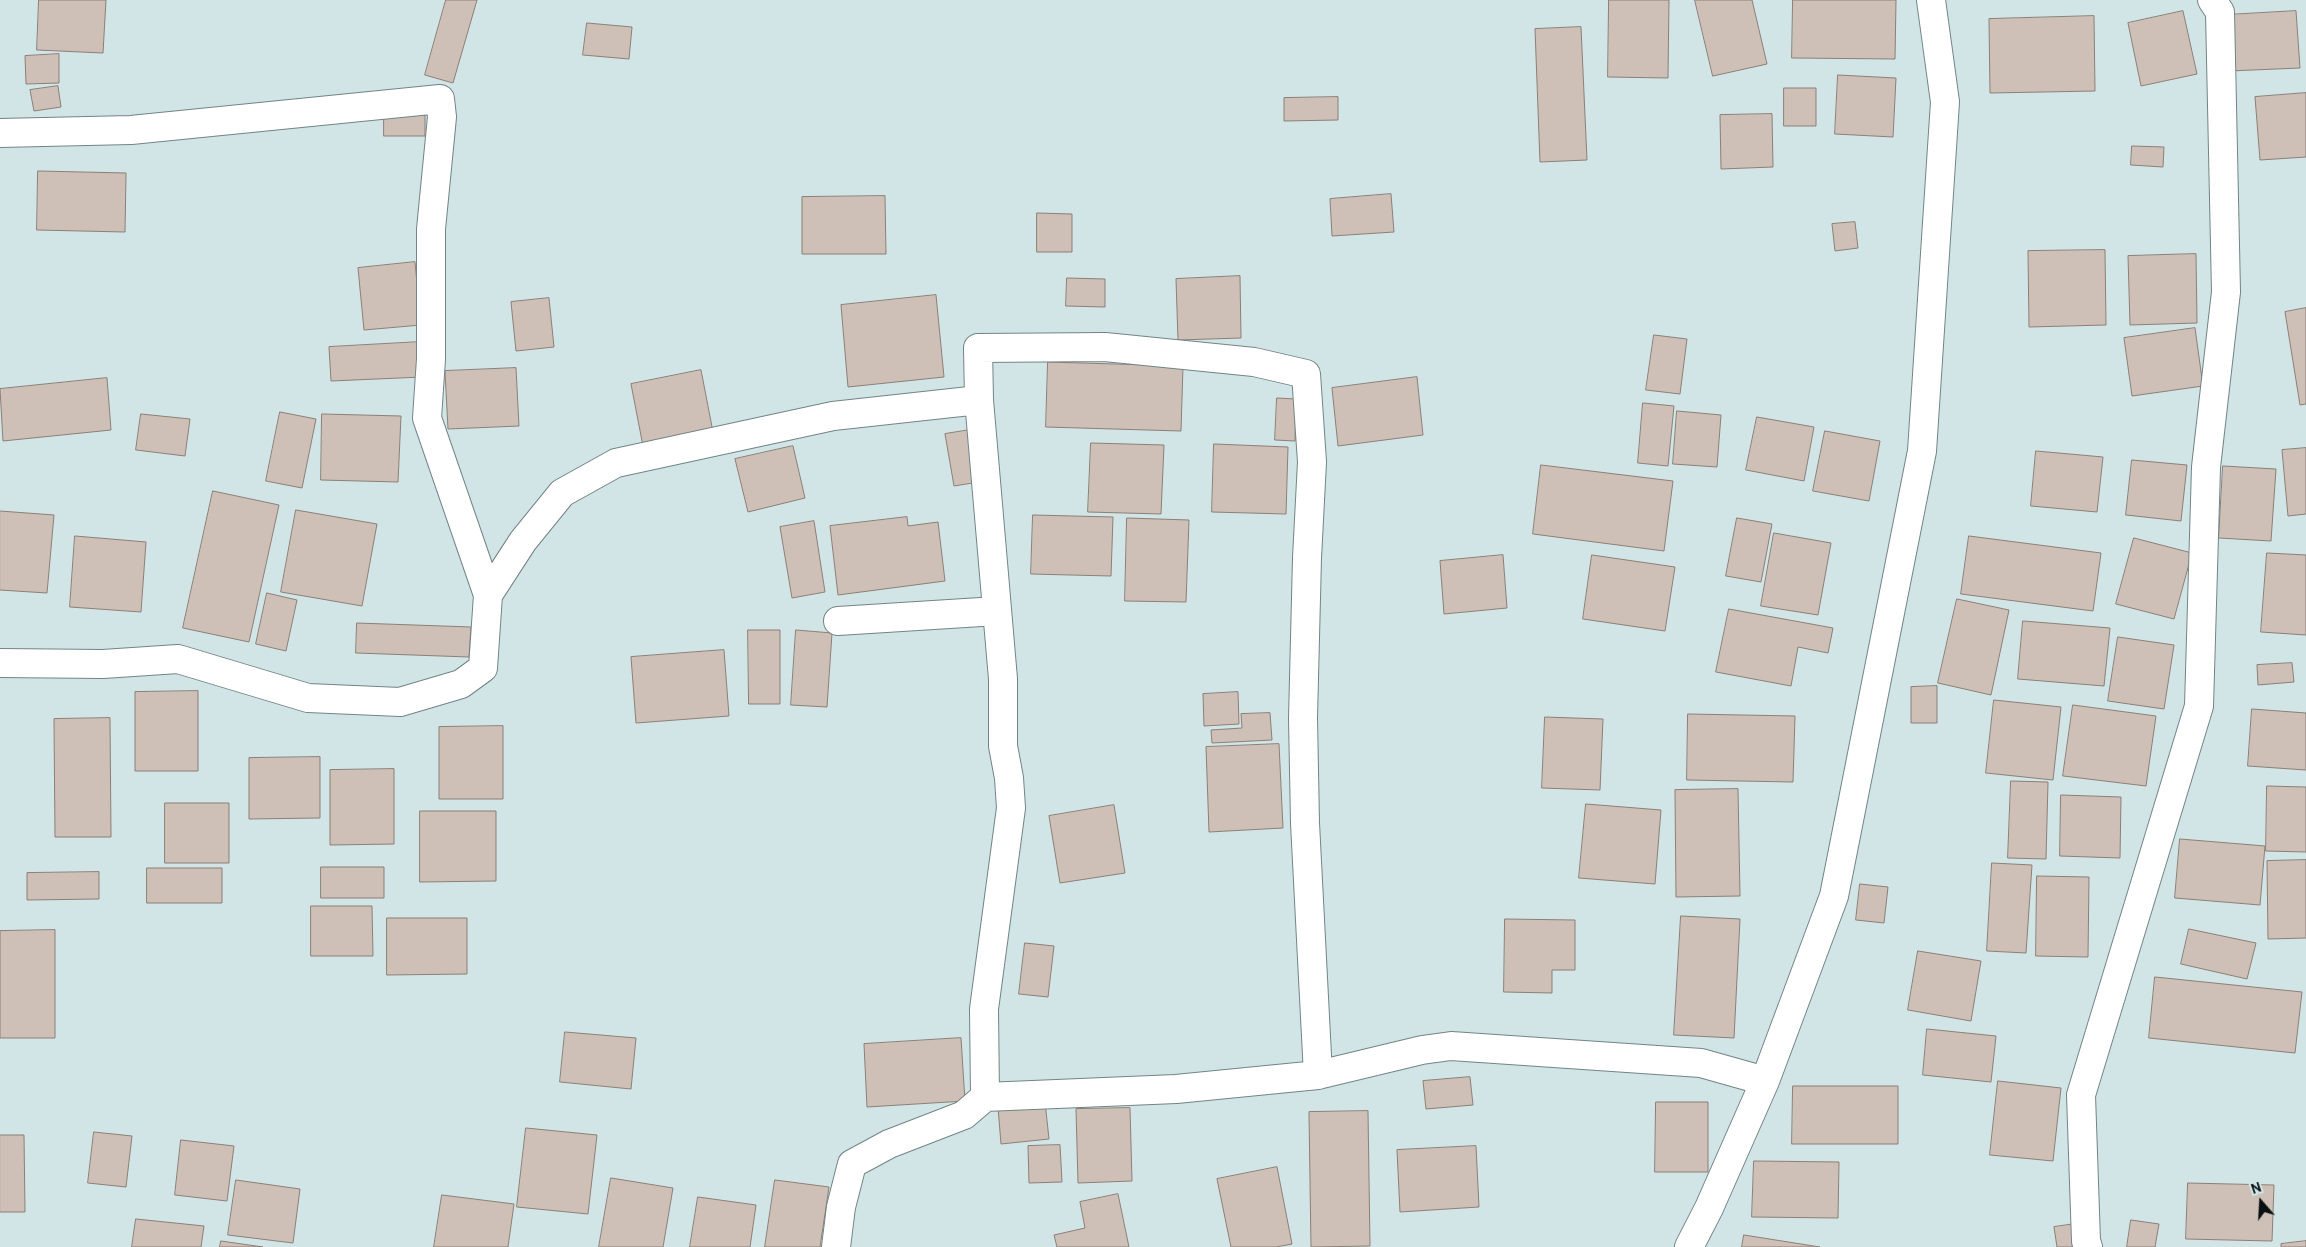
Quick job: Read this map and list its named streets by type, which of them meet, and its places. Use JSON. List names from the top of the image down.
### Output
{
  "north": "top"
}
